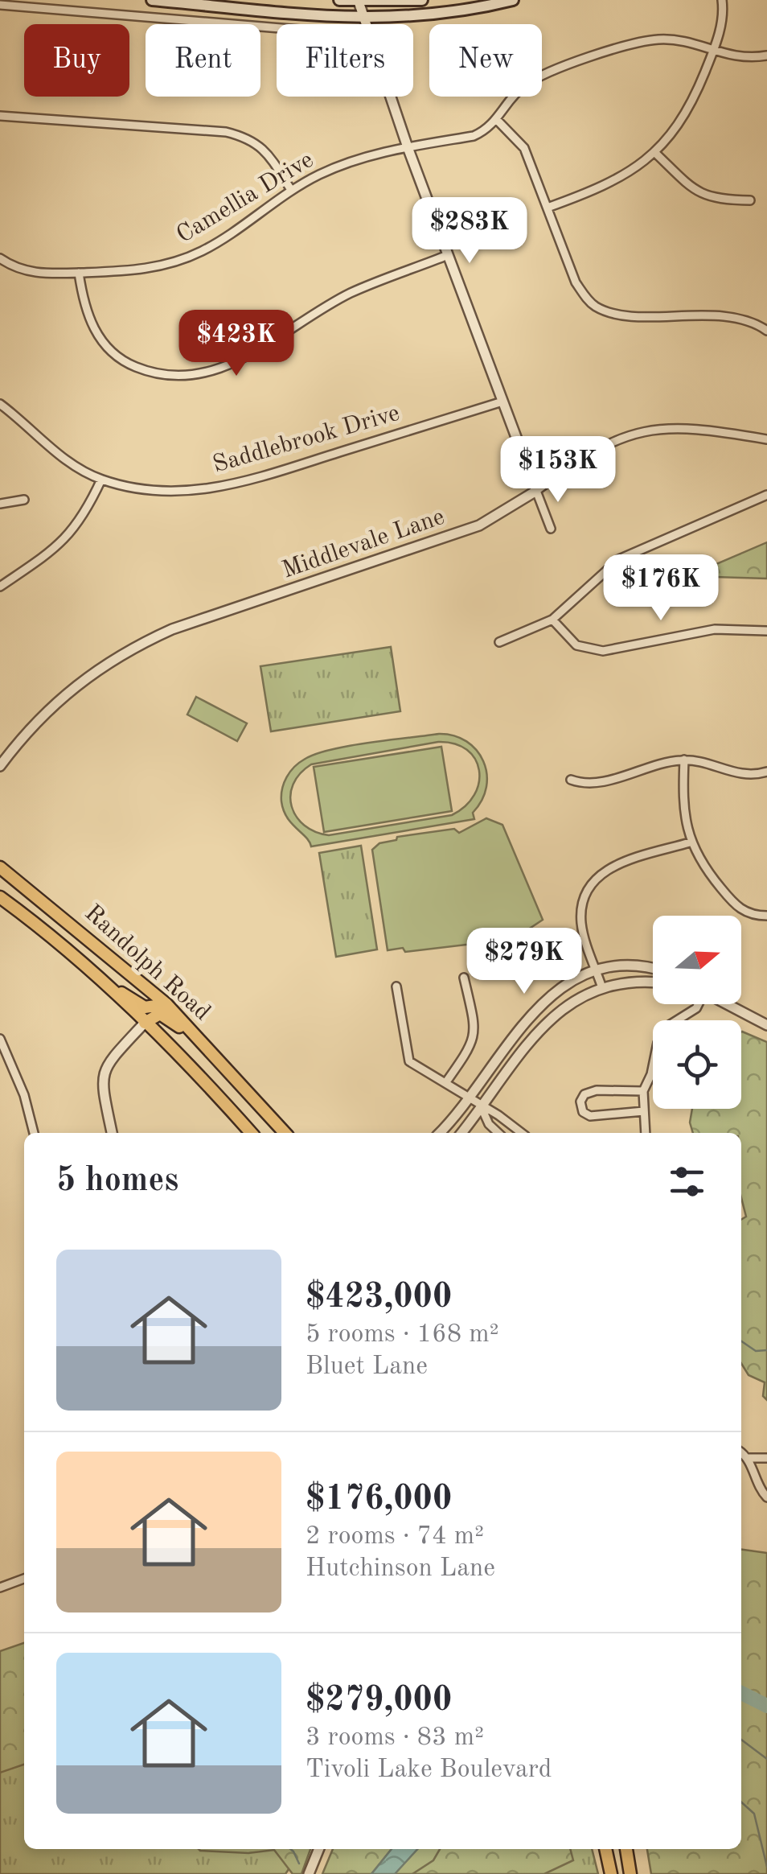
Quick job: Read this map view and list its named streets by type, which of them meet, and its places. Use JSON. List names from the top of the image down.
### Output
{
  "streets": {
    "main road": ["Randolph Road"],
    "street": ["Camellia Drive", "Saddlebrook Drive", "Middlevale Lane"]
  },
  "north": "right",
  "page": {
    "chip": [
      "Buy",
      "Rent",
      "Filters",
      "New"
    ],
    "price": [
      "$283K",
      "$423K",
      "$153K",
      "$176K",
      "$279K"
    ],
    "heading": "5 homes",
    "list": [
      {
        "name": "$423,000",
        "note": "5 rooms · 168 m² · Bluet Lane"
      },
      {
        "name": "$176,000",
        "note": "2 rooms · 74 m² · Hutchinson Lane"
      },
      {
        "name": "$279,000",
        "note": "3 rooms · 83 m² · Tivoli Lake Boulevard"
      }
    ]
  }
}
